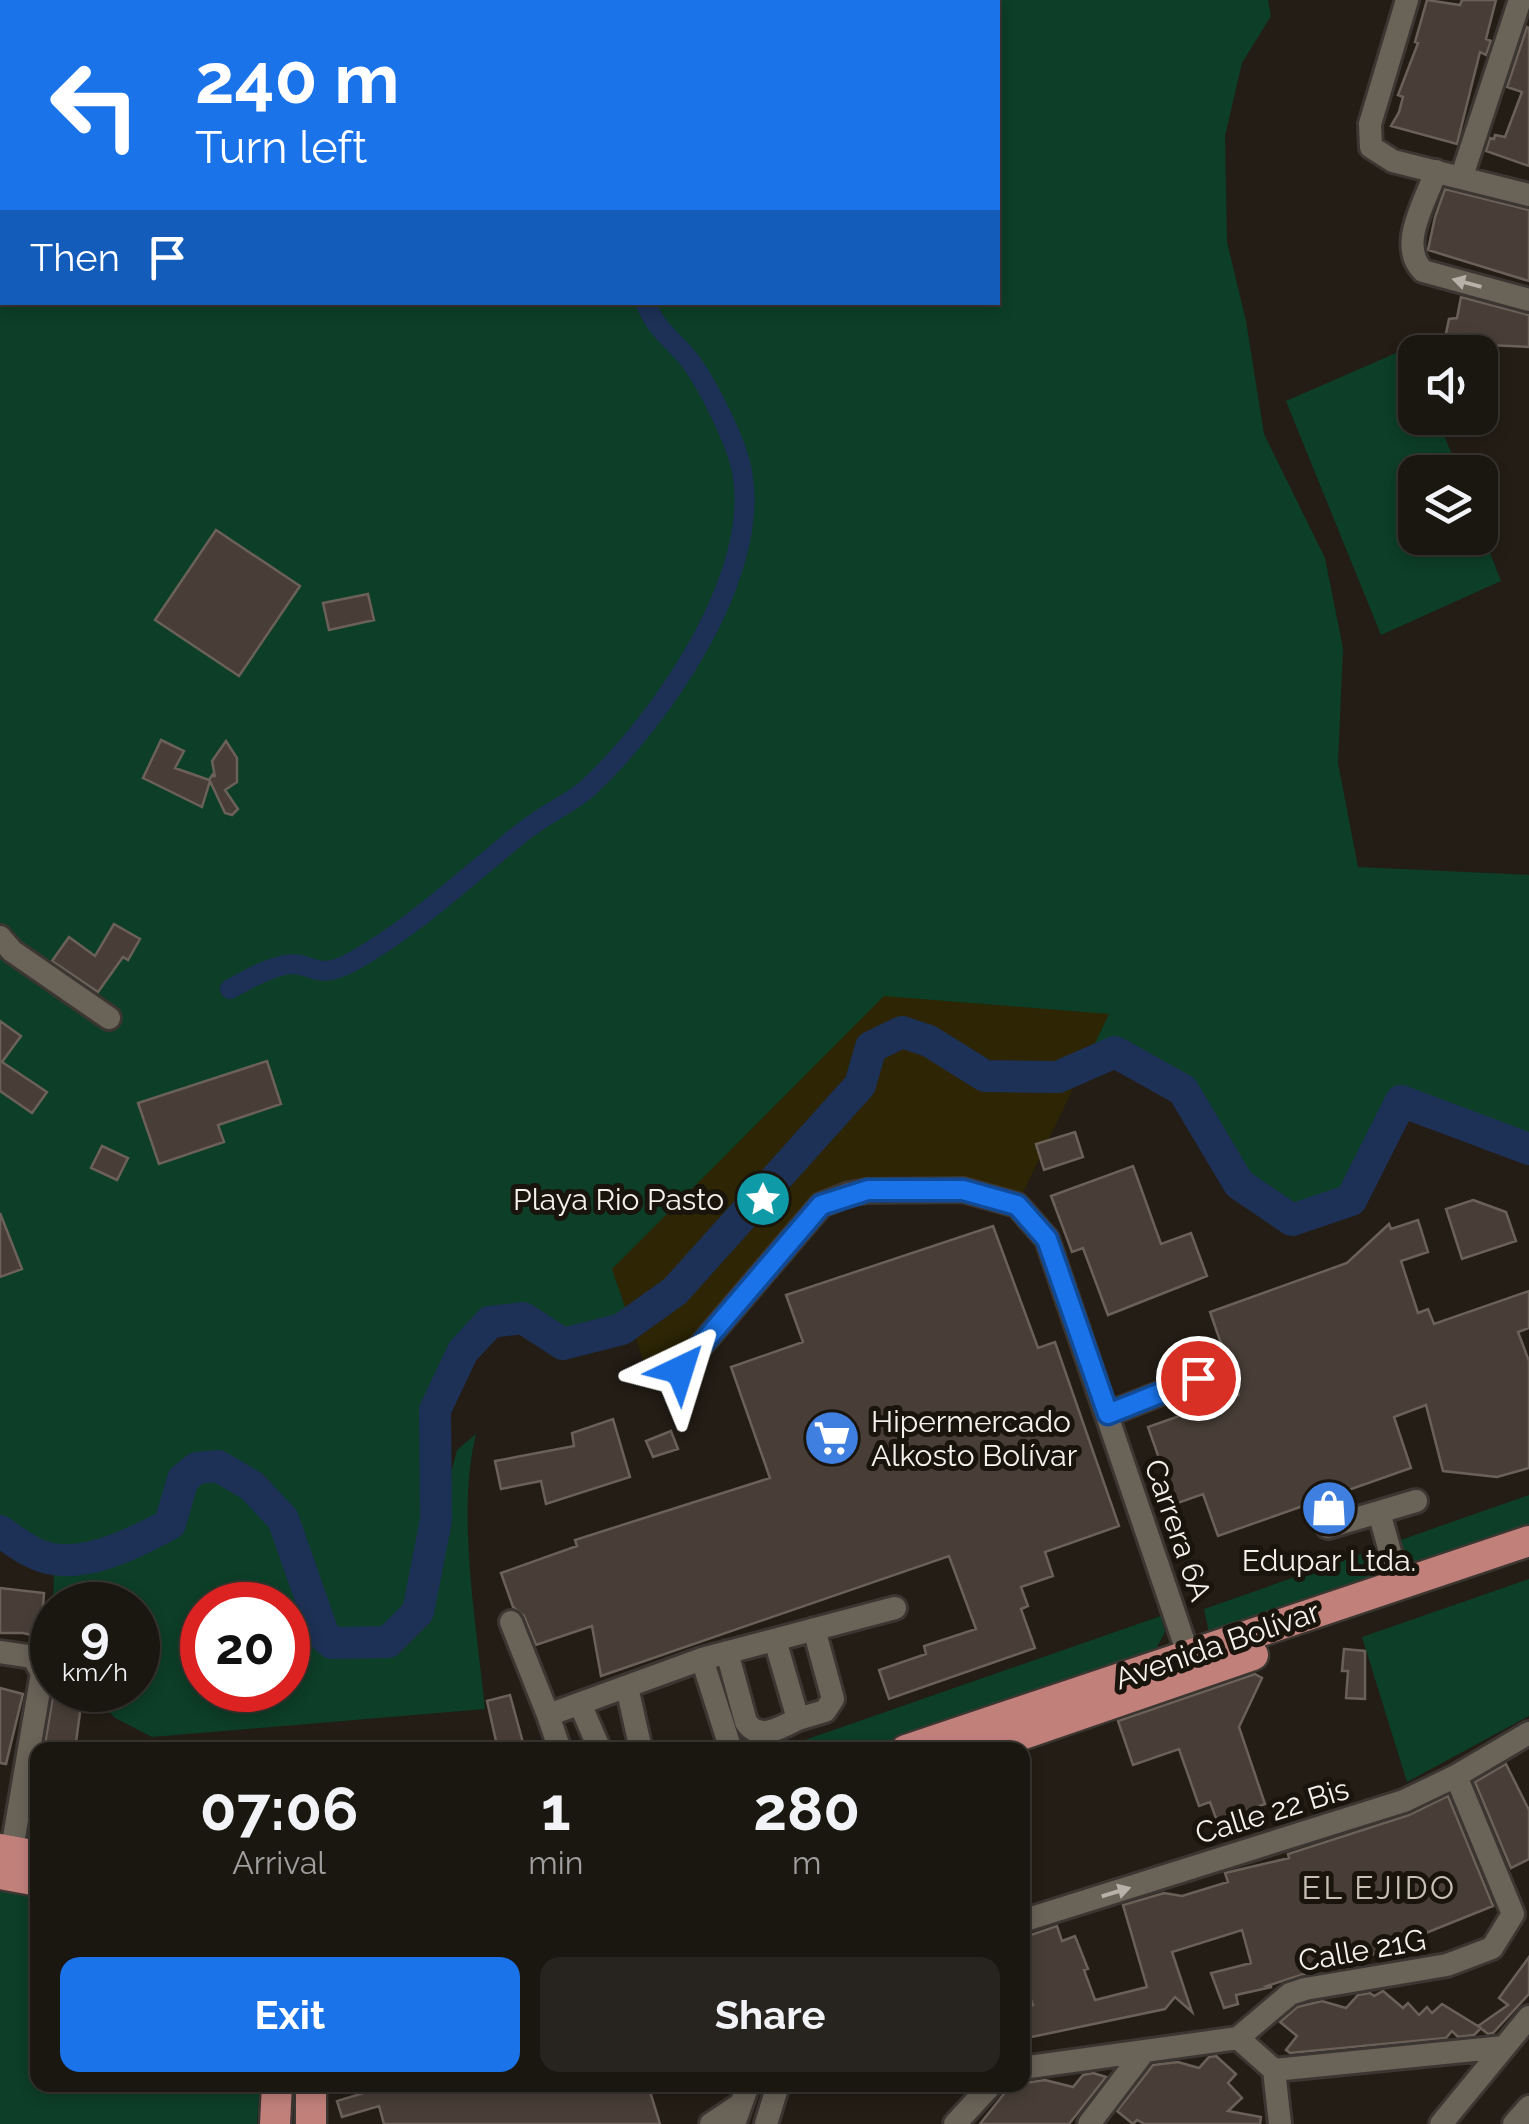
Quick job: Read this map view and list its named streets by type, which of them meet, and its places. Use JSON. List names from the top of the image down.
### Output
{
  "streets": {
    "main road": ["Avenida Bolívar"],
    "street": ["Carrera 6A", "Calle 22 Bis", "Calle 21G"]
  },
  "crossings": [
    ["Carrera 6A", "Avenida Bolívar"]
  ],
  "districts": ["EL EJIDO"],
  "places": {
    "place": ["Playa Rio Pasto"],
    "supermarket": ["Hipermercado Alkosto Bolívar"],
    "shop": ["Edupar Ltda."]
  },
  "page": {
    "turn": ["240 m", "Turn left"],
    "then": "Then",
    "speed": "9 km/h",
    "limit": "20",
    "eta": [
      "07:06",
      "Arrival",
      "1",
      "min",
      "280",
      "m"
    ],
    "buttons": ["Exit", "Share"]
  }
}
